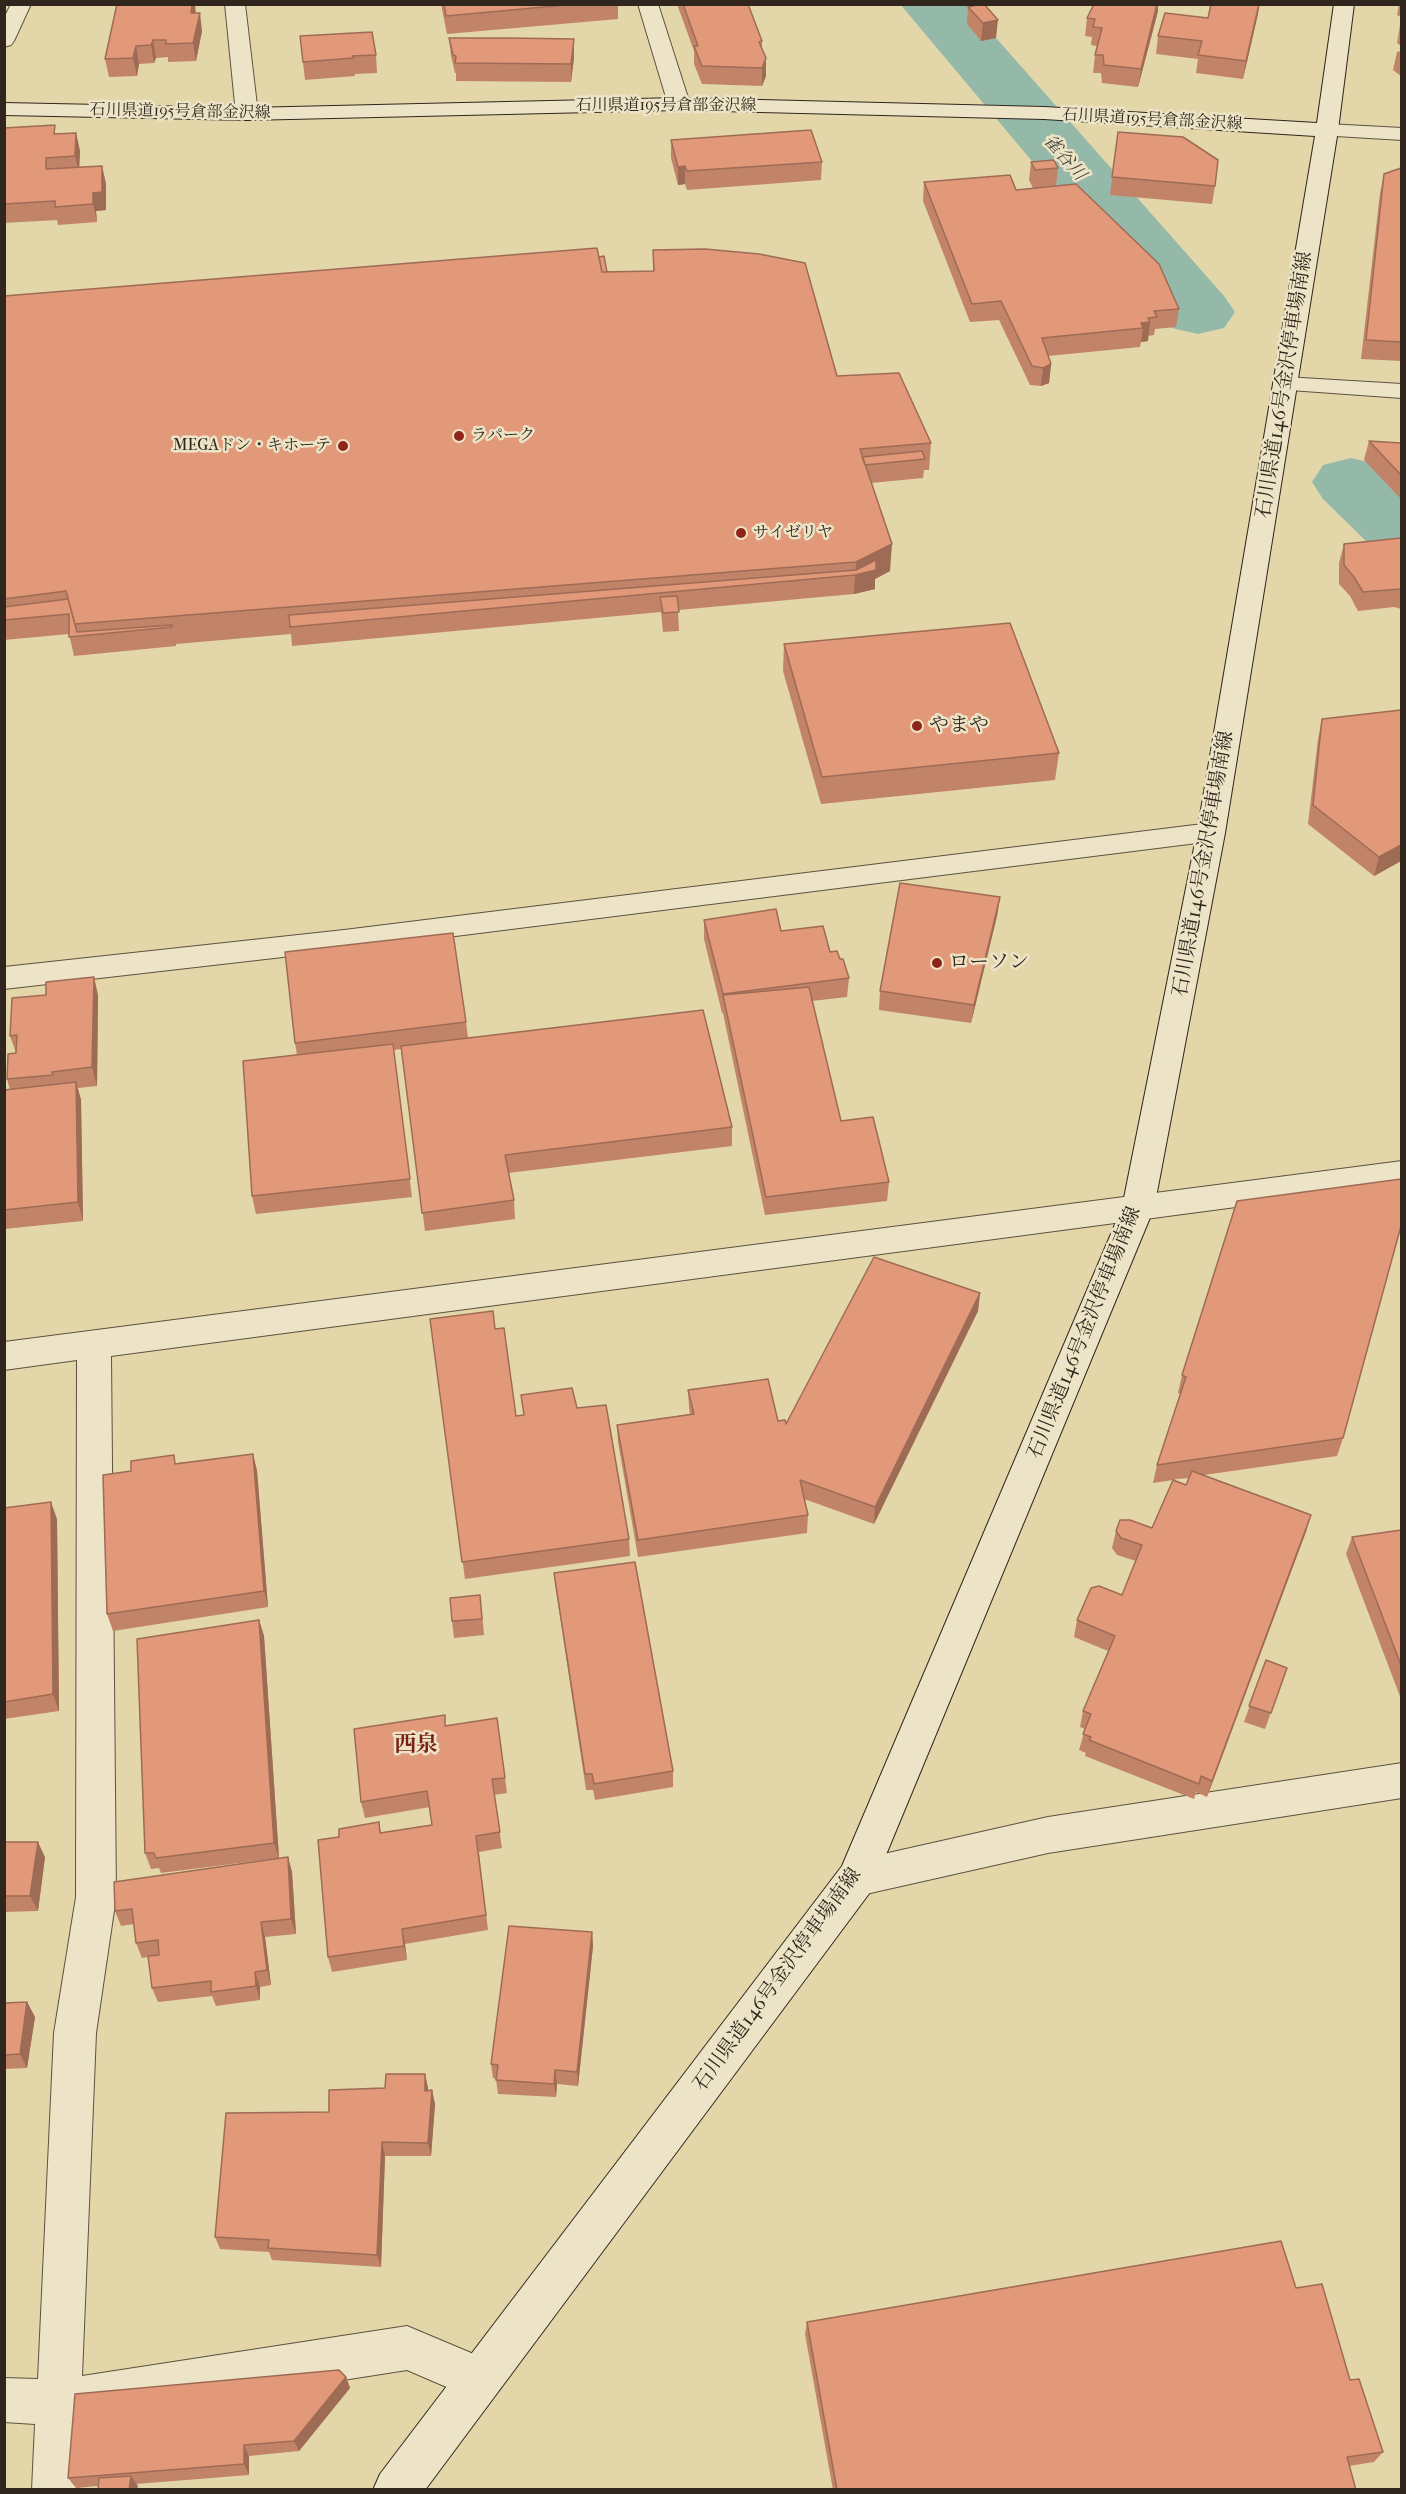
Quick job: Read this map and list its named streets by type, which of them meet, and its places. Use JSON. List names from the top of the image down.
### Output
{
  "streets": {
    "main road": ["石川県道195号倉部金沢線", "石川県道146号金沢停車場南線"]
  },
  "crossings": [
    ["石川県道195号倉部金沢線", "石川県道146号金沢停車場南線"]
  ],
  "districts": ["西泉"],
  "water": ["雀谷川"],
  "places": [
    "ラパーク",
    "MEGAドン・キホーテ",
    "サイゼリヤ",
    "やまや",
    "ローソン"
  ]
}
